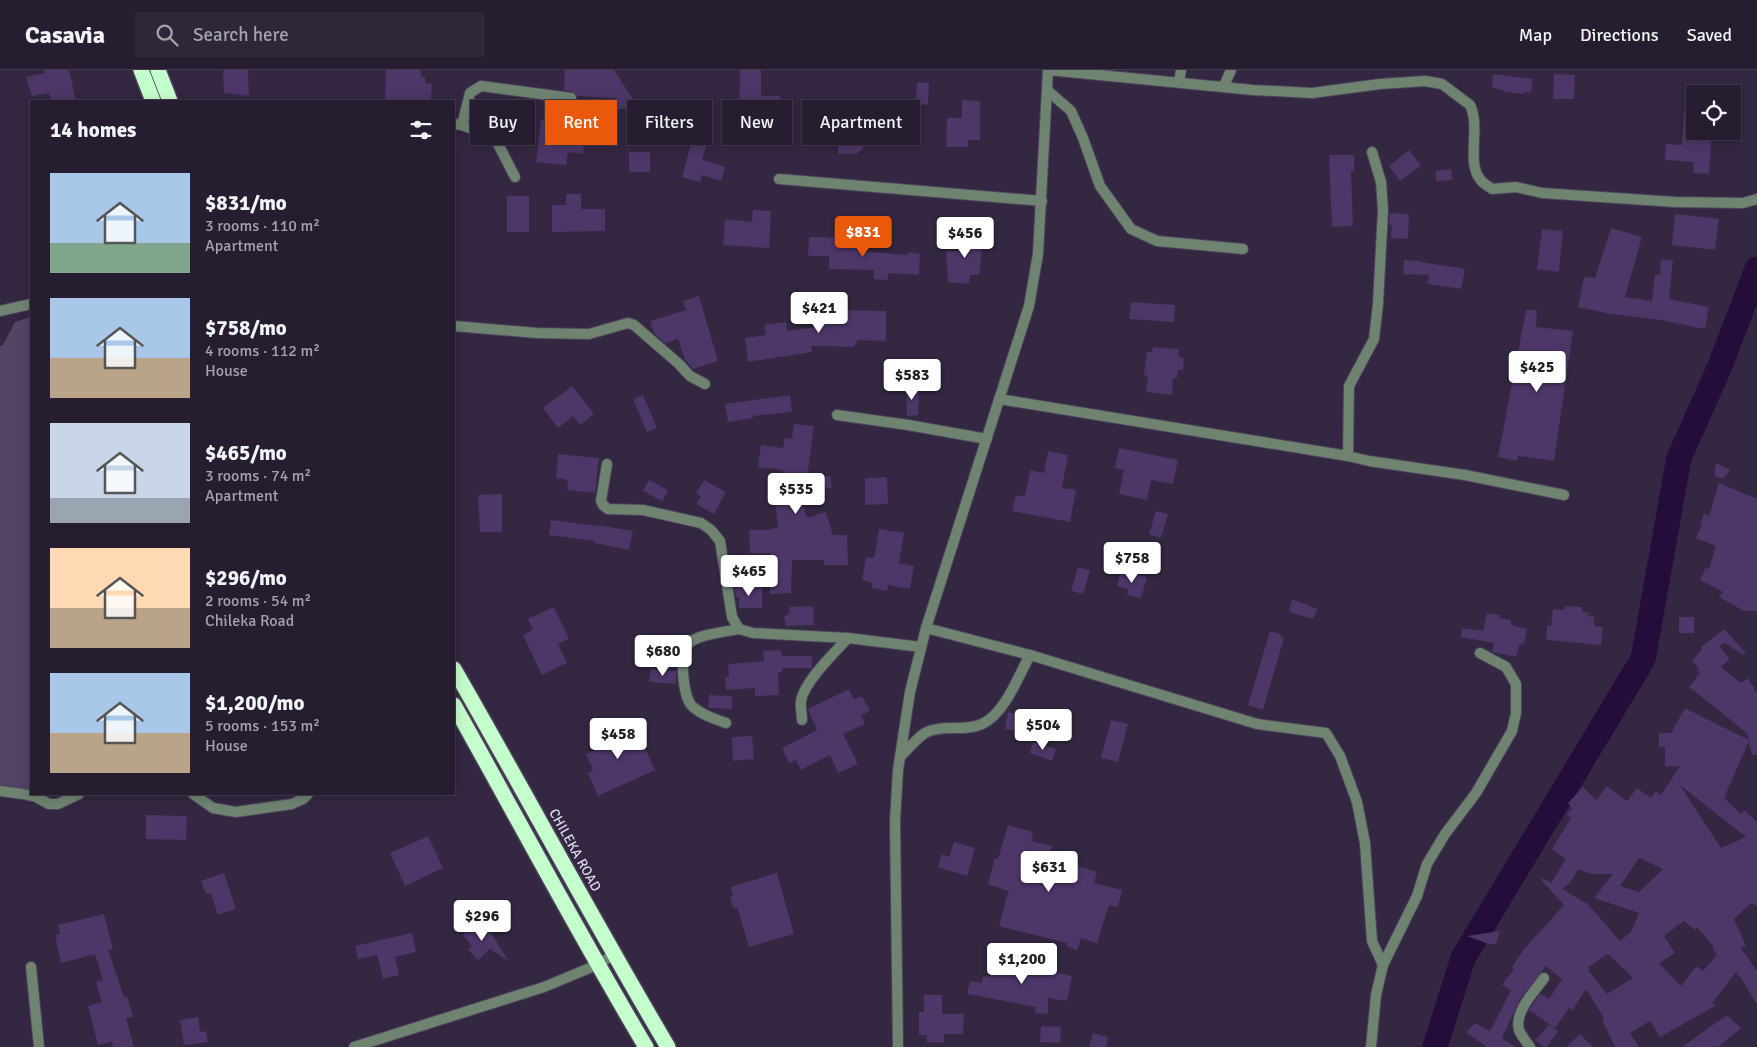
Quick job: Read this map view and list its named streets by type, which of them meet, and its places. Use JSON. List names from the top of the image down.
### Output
{
  "streets": {
    "highway": ["CHILEKA ROAD"]
  },
  "page": {
    "header": "Casavia",
    "search": "Search here",
    "nav": ["Map", "Directions", "Saved"],
    "chip": [
      "Buy",
      "Rent",
      "Filters",
      "New",
      "Apartment"
    ],
    "heading": "14 homes",
    "list": [
      {
        "name": "$831/mo",
        "note": "3 rooms · 110 m² · Apartment"
      },
      {
        "name": "$758/mo",
        "note": "4 rooms · 112 m² · House"
      },
      {
        "name": "$465/mo",
        "note": "3 rooms · 74 m² · Apartment"
      },
      {
        "name": "$296/mo",
        "note": "2 rooms · 54 m² · Chileka Road"
      },
      {
        "name": "$1,200/mo",
        "note": "5 rooms · 153 m² · House"
      }
    ],
    "price": [
      "$831",
      "$456",
      "$421",
      "$425",
      "$583",
      "$535",
      "$758",
      "$465",
      "$680",
      "$504",
      "$458",
      "$631",
      "$296",
      "$1,200"
    ]
  }
}
